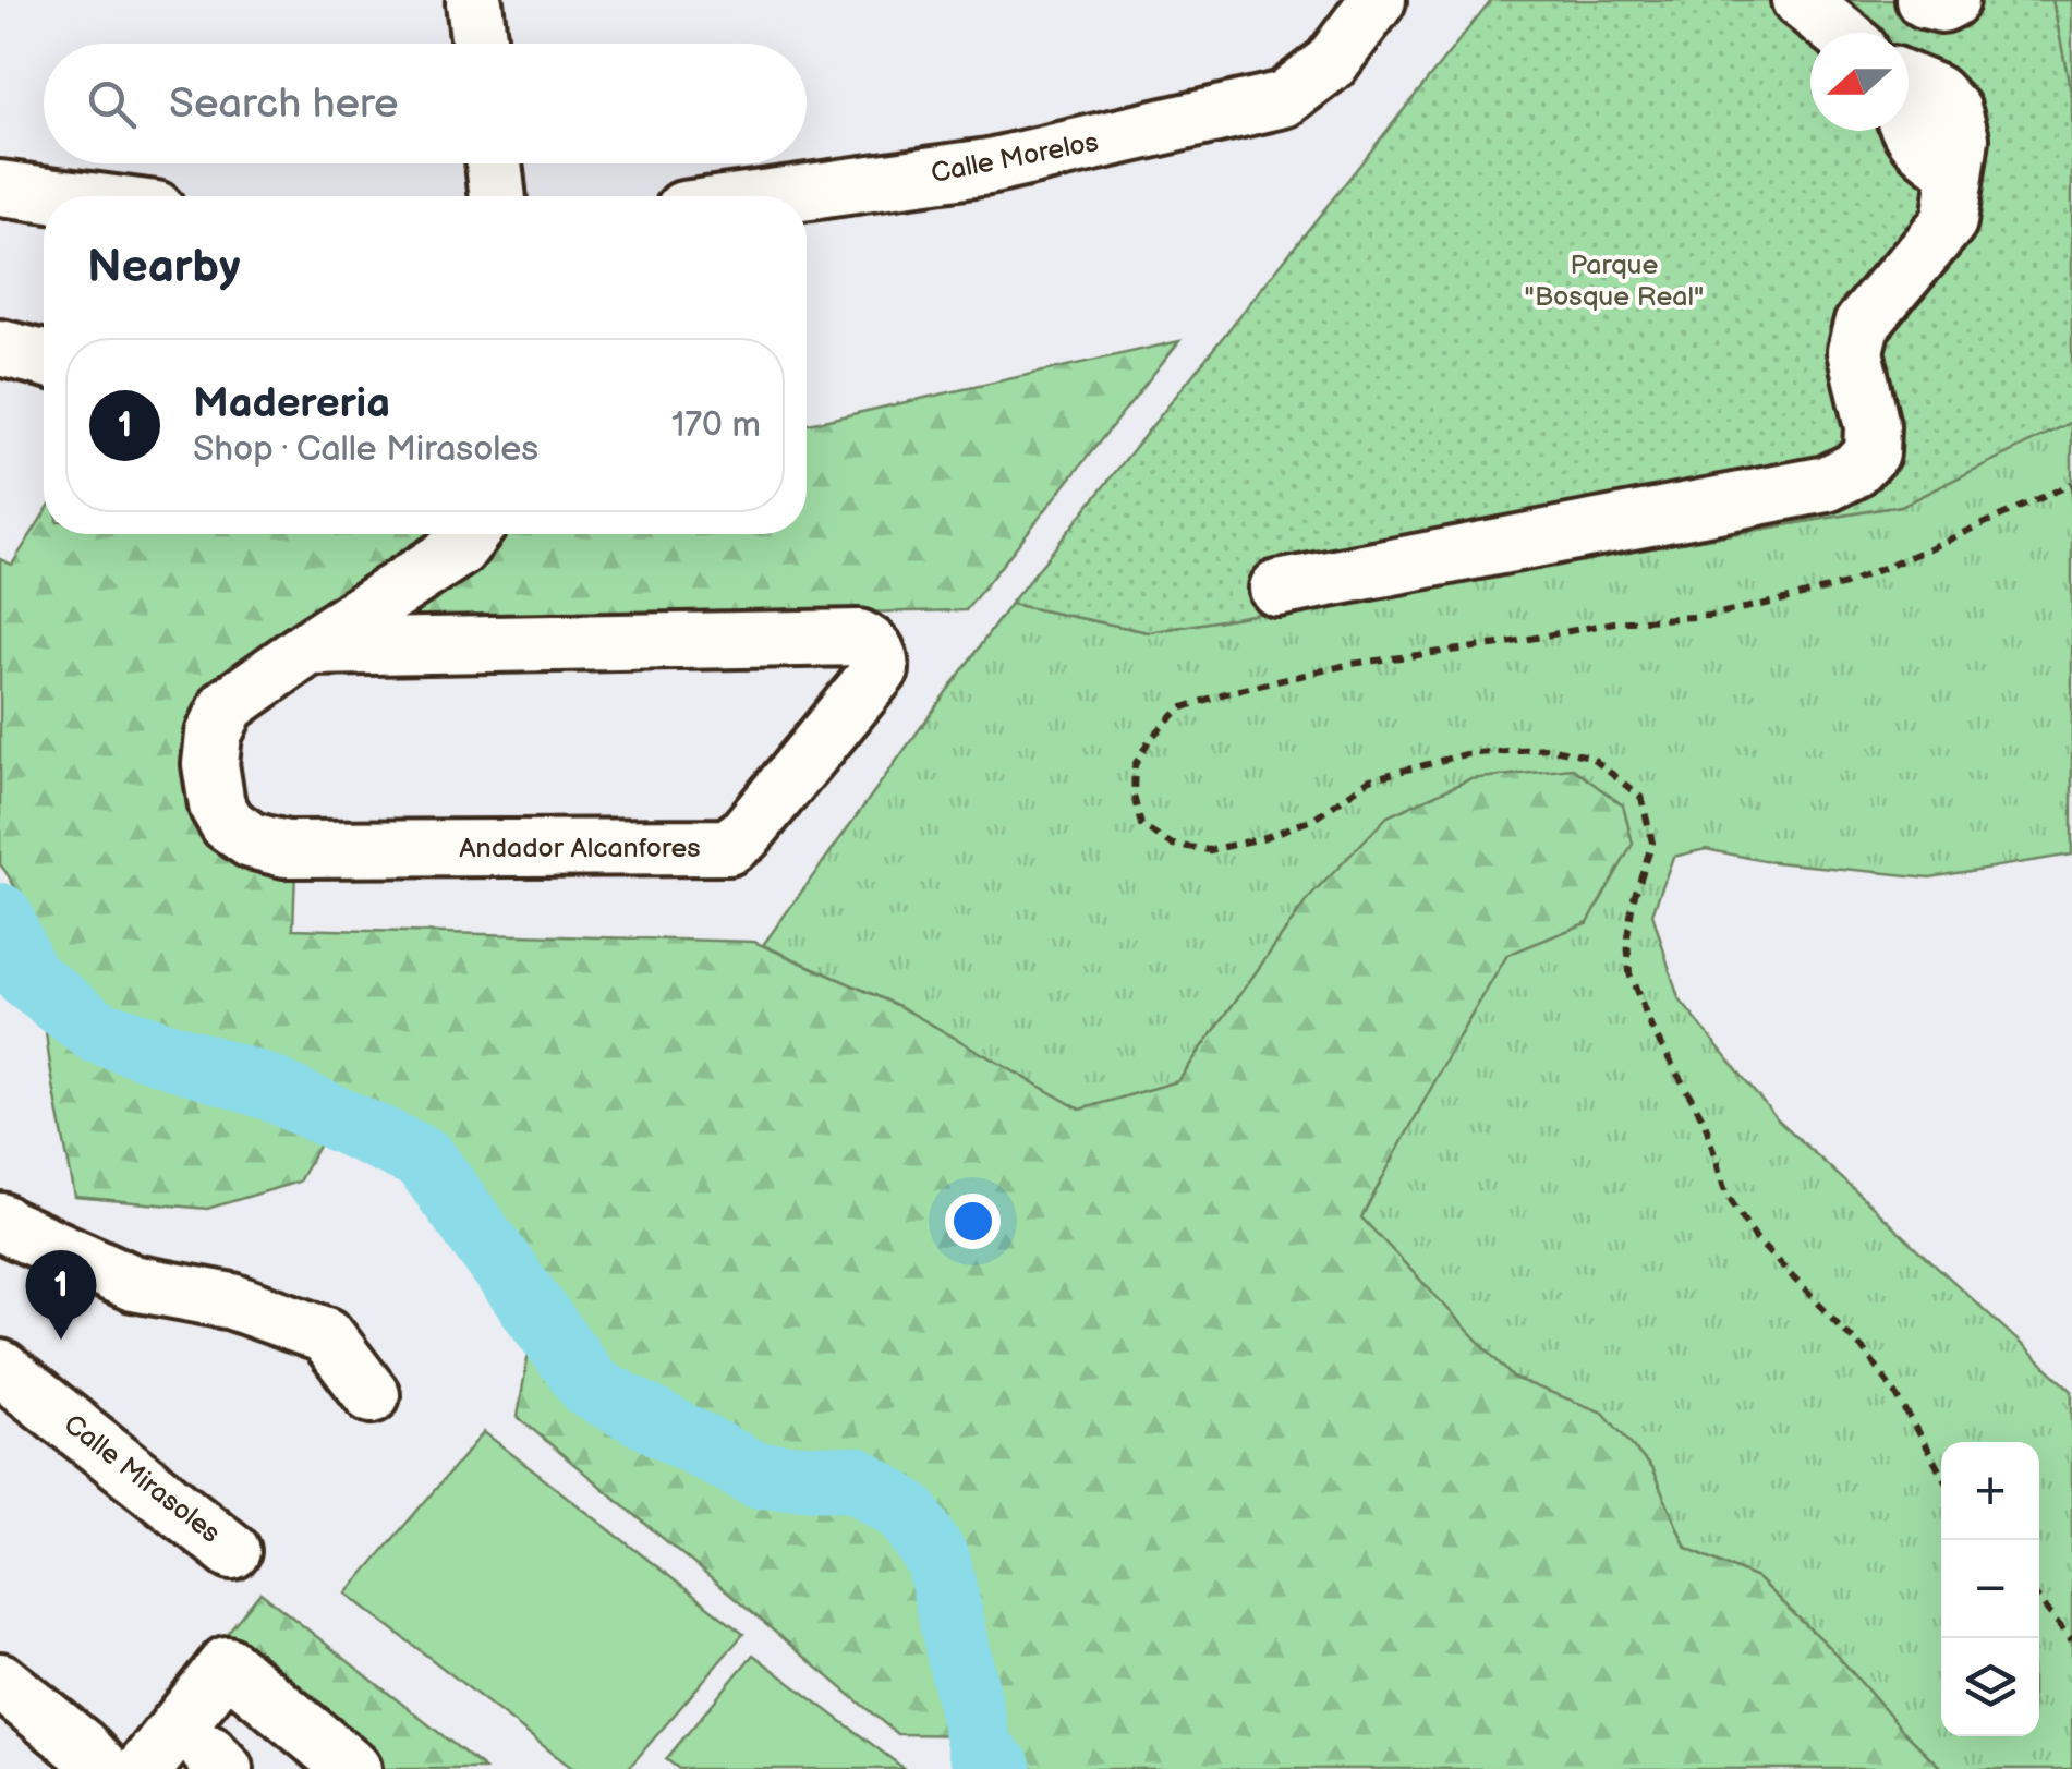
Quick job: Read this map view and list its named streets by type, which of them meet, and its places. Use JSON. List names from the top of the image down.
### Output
{
  "streets": {
    "street": ["Calle Morelos", "Andador Alcanfores", "Calle Mirasoles"]
  },
  "parks": ["Parque \"Bosque Real\""],
  "north": "left",
  "page": {
    "search": "Search here",
    "heading": "Nearby",
    "list": [
      {
        "mark": "1",
        "name": "Madereria",
        "note": "Shop · Calle Mirasoles",
        "value": "170 m"
      }
    ],
    "pins": "1",
    "map_buttons": ["+", "−"]
  }
}
